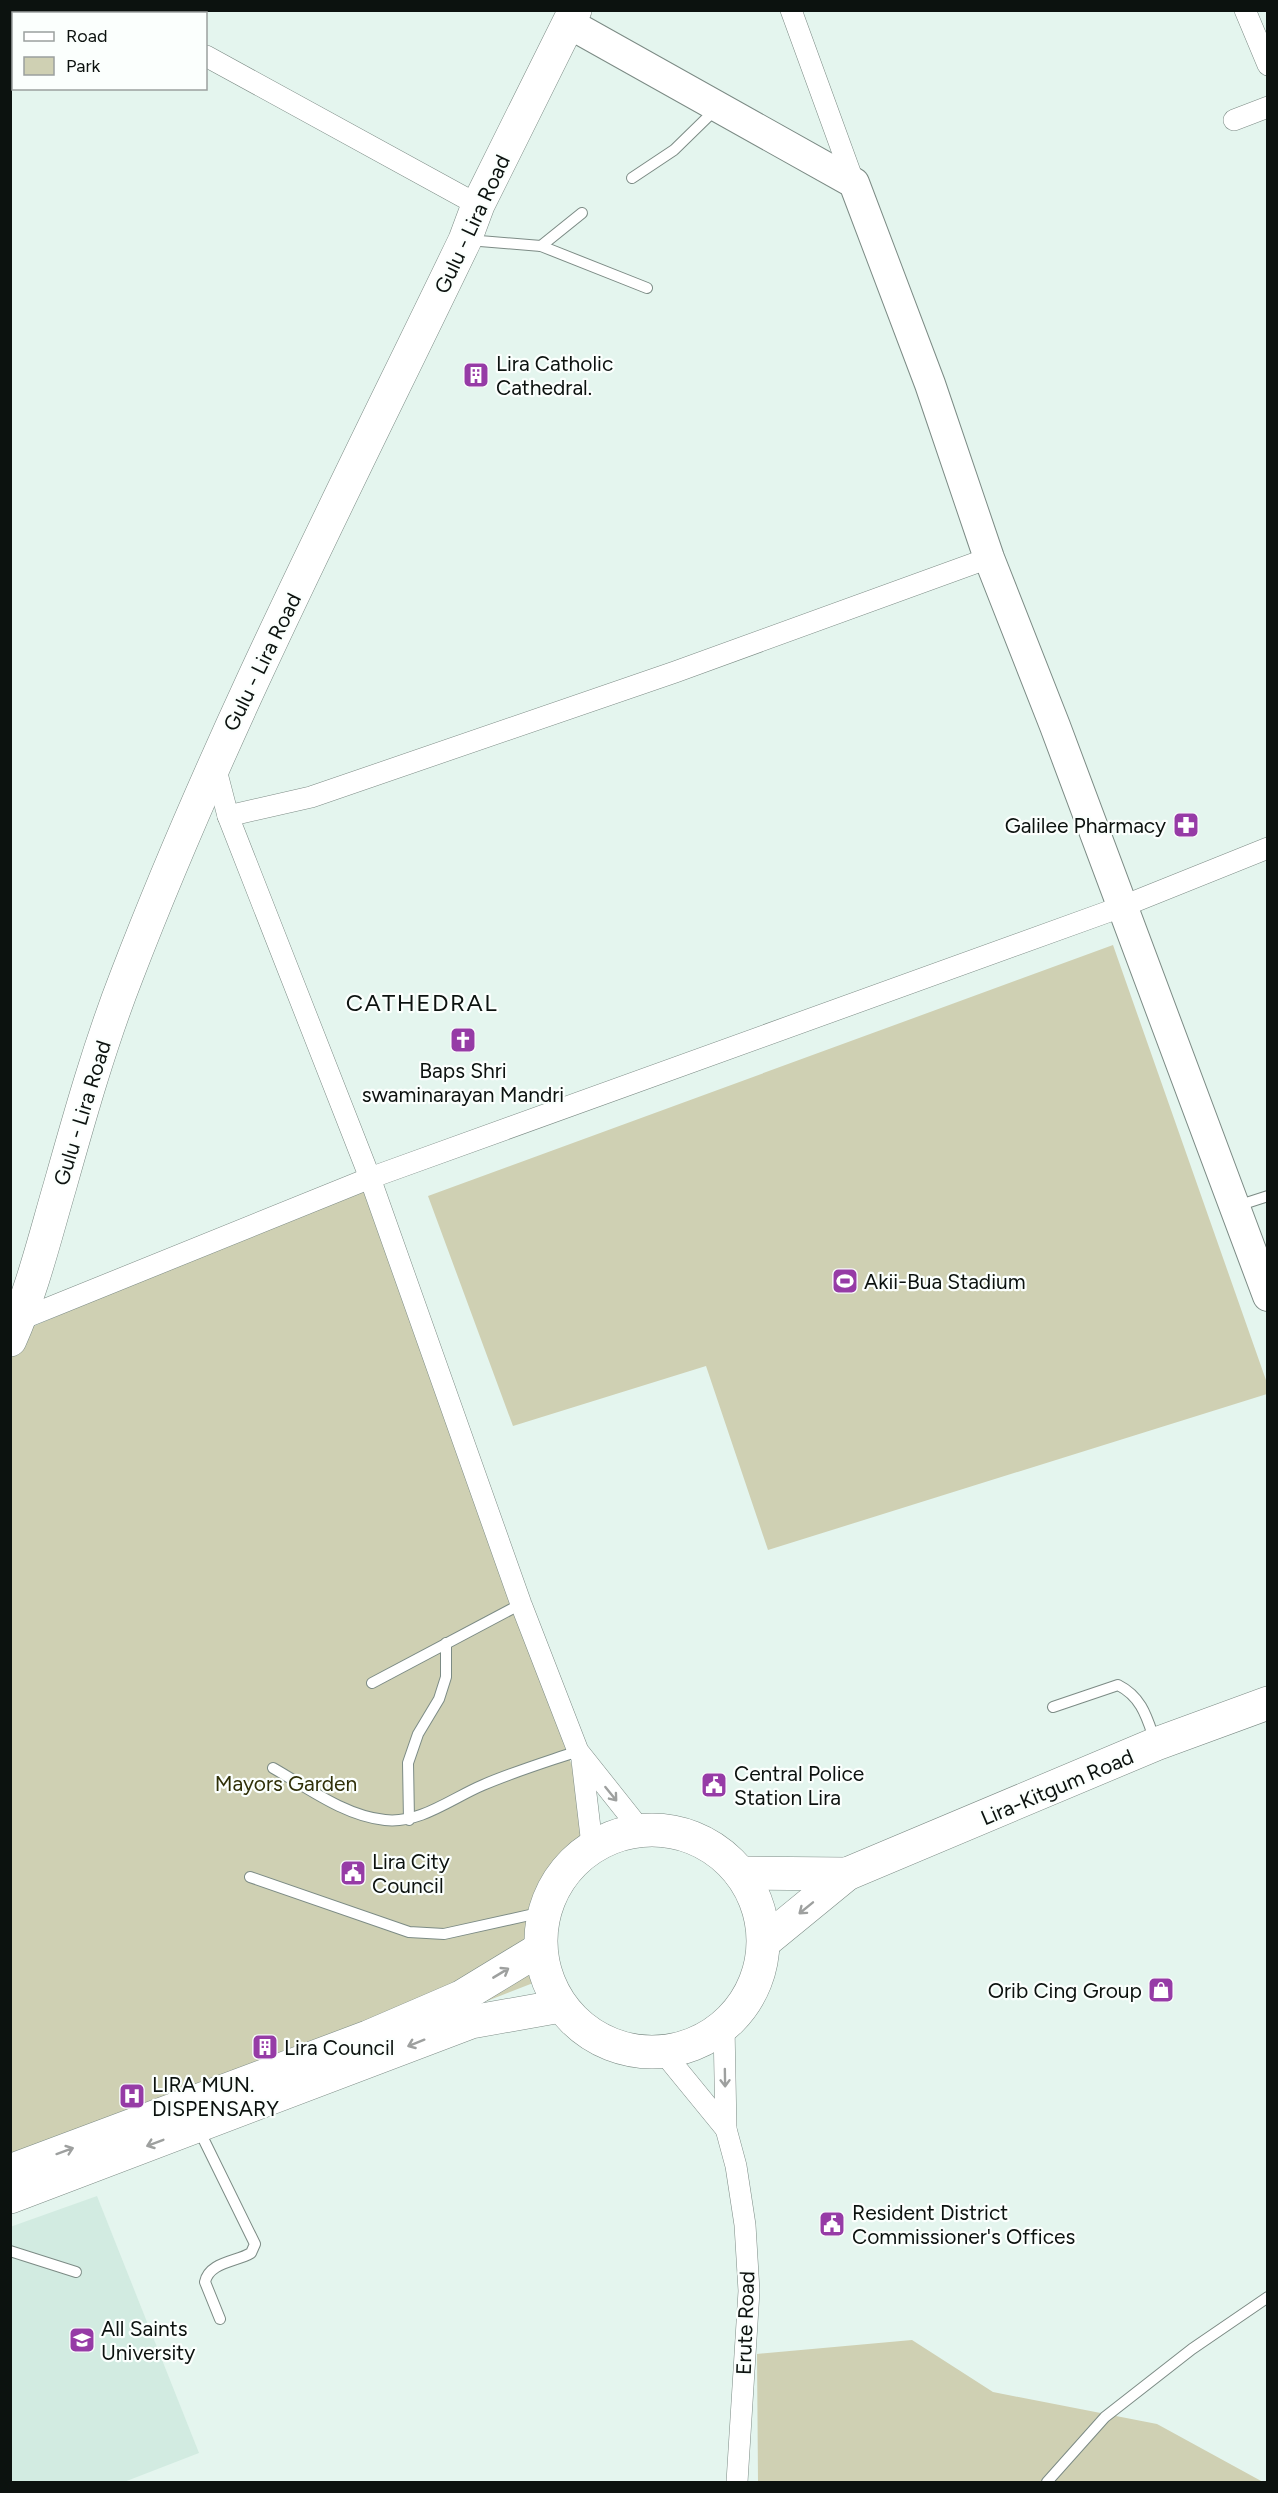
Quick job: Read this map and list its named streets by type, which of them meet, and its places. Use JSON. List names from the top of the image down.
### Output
{
  "streets": {
    "main road": ["Gulu - Lira Road", "Lira-Kitgum Road"],
    "street": ["Erute Road"]
  },
  "districts": ["CATHEDRAL"],
  "parks": ["Mayors Garden"],
  "places": {
    "building": ["Lira Catholic Cathedral.", "Lira Council"],
    "pharmacy": ["Galilee Pharmacy"],
    "church": ["Baps Shri swaminarayan Mandri"],
    "sports": ["Akii-Bua Stadium"],
    "public building": ["Central Police Station Lira", "Lira City Council", "Resident District Commissioner's Offices"],
    "shop": ["Orib Cing Group"],
    "hospital": ["LIRA MUN. DISPENSARY"],
    "school or university": ["All Saints University"]
  },
  "legend": ["Road", "Park"]
}
